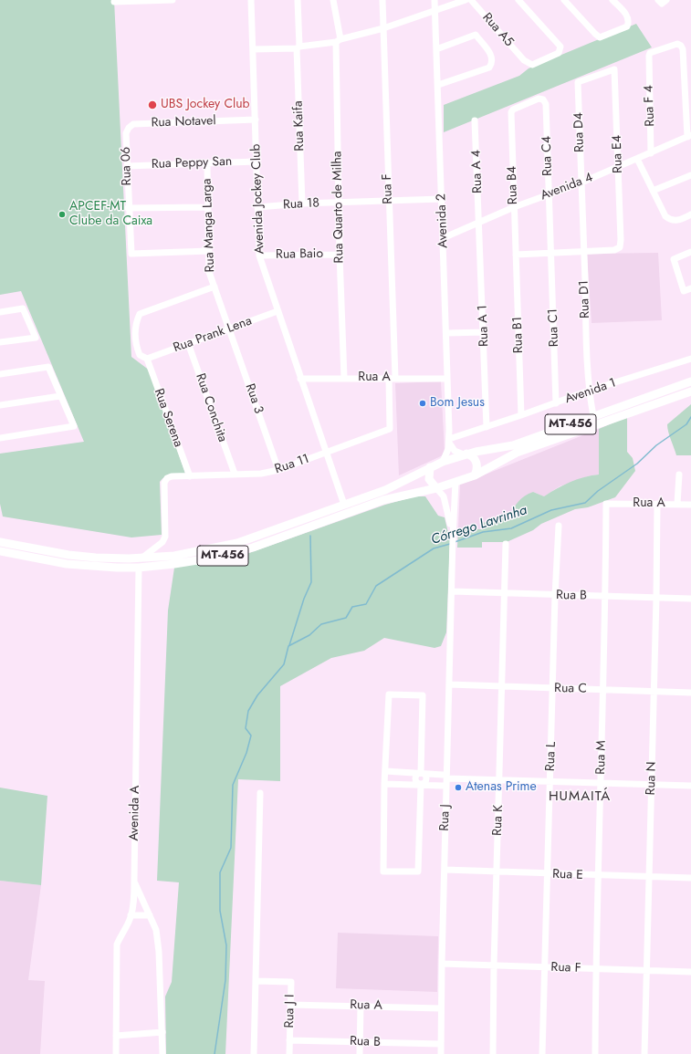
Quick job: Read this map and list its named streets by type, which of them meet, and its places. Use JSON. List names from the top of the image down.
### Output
{
  "streets": {
    "main road": ["MT-456"],
    "street": [
      "Rua A5",
      "Rua F 4",
      "Rua Notavel",
      "Rua Kaifa",
      "Rua D4",
      "Rua E4",
      "Rua C4",
      "Rua Peppy San",
      "Rua 06",
      "Rua A 4",
      "Rua B4",
      "Avenida 4",
      "Rua F",
      "Avenida Jockey Club",
      "Rua 18",
      "Rua Quarto de Milha",
      "Avenida 2",
      "Rua Manga Larga",
      "Rua Baio",
      "Rua D1",
      "Rua A 1",
      "Rua C1",
      "Rua Prank Lena",
      "Rua B1",
      "Rua A",
      "Avenida 1",
      "Rua 3",
      "Rua Conchita",
      "Rua Serena",
      "Rua 11",
      "Rua B",
      "Rua C",
      "Rua L",
      "Rua M",
      "Rua N",
      "Avenida A",
      "Rua J",
      "Rua K",
      "Rua E",
      "Rua J I"
    ]
  },
  "crossings": [
    ["Rua F 4", "Avenida 4"],
    ["Rua Notavel", "Rua 06"],
    ["Rua Notavel", "Avenida Jockey Club"],
    ["Rua Kaifa", "Rua 18"],
    ["Rua D4", "Rua E4"],
    ["Rua D4", "Avenida 4"],
    ["Rua D4", "Rua D1"],
    ["Rua E4", "Avenida 4"],
    ["Rua E4", "Rua D1"],
    ["Rua C4", "Rua B4"],
    ["Rua C4", "Avenida 4"],
    ["Rua C4", "Rua C1"],
    ["Rua Peppy San", "Rua 06"],
    ["Rua Peppy San", "Avenida Jockey Club"],
    ["Rua Peppy San", "Rua Manga Larga"],
    ["Rua 06", "Rua Manga Larga"],
    ["Rua A 4", "Avenida 4"],
    ["Rua A 4", "Rua A 1"],
    ["Rua B4", "Avenida 4"],
    ["Rua B4", "Rua B1"],
    ["Avenida 4", "Avenida 2"],
    ["Avenida 4", "Rua D1"],
    ["Avenida 4", "Rua A 1"],
    ["Rua F", "Rua 18"],
    ["Rua F", "Rua A"],
    ["Rua F", "Rua 11"],
    ["Rua F", "Rua L"],
    ["Rua F", "Rua M"],
    ["Rua F", "Rua N"],
    ["Rua F", "Rua J"],
    ["Rua F", "Rua K"],
    ["Avenida Jockey Club", "Rua 18"],
    ["Avenida Jockey Club", "Rua Baio"],
    ["Avenida Jockey Club", "Rua Prank Lena"],
    ["Avenida Jockey Club", "Rua A"],
    ["Avenida Jockey Club", "Rua 11"],
    ["Rua 18", "Rua Quarto de Milha"],
    ["Rua Quarto de Milha", "Rua Baio"],
    ["Rua Quarto de Milha", "Rua A"],
    ["Avenida 2", "Rua A"],
    ["Avenida 2", "Avenida 1"],
    ["Avenida 2", "MT-456"],
    ["Rua Manga Larga", "Rua Prank Lena"],
    ["Rua Manga Larga", "Rua 3"],
    ["Rua D1", "Avenida 1"],
    ["Rua D1", "MT-456"],
    ["Rua A 1", "Avenida 1"],
    ["Rua C1", "Avenida 1"],
    ["Rua Prank Lena", "Rua 3"],
    ["Rua Prank Lena", "Rua Conchita"],
    ["Rua Prank Lena", "Rua Serena"],
    ["Rua B1", "Avenida 1"],
    ["Rua A", "Rua M"],
    ["Rua A", "Rua N"],
    ["Rua A", "Rua J"],
    ["Rua A", "Rua J I"],
    ["Rua 3", "Rua 11"],
    ["Rua Conchita", "Rua 11"],
    ["Rua Serena", "Rua 11"],
    ["MT-456", "Rua 11"],
    ["MT-456", "Avenida A"],
    ["MT-456", "Rua J"],
    ["Rua B", "Rua L"],
    ["Rua B", "Rua M"],
    ["Rua B", "Rua N"],
    ["Rua B", "Rua J"],
    ["Rua B", "Rua K"],
    ["Rua B", "Rua J I"],
    ["Rua C", "Rua L"],
    ["Rua C", "Rua M"],
    ["Rua C", "Rua N"],
    ["Rua C", "Rua J"],
    ["Rua C", "Rua K"],
    ["Rua L", "Rua E"],
    ["Rua M", "Rua E"],
    ["Rua N", "Rua E"],
    ["Rua J", "Rua E"],
    ["Rua K", "Rua E"]
  ],
  "districts": ["HUMAITÁ"],
  "water": ["Córrego Lavrinha"],
  "places": [
    "UBS Jockey Club",
    "APCEF-MT Clube da Caixa",
    "Bom Jesus",
    "Atenas Prime"
  ]
}
